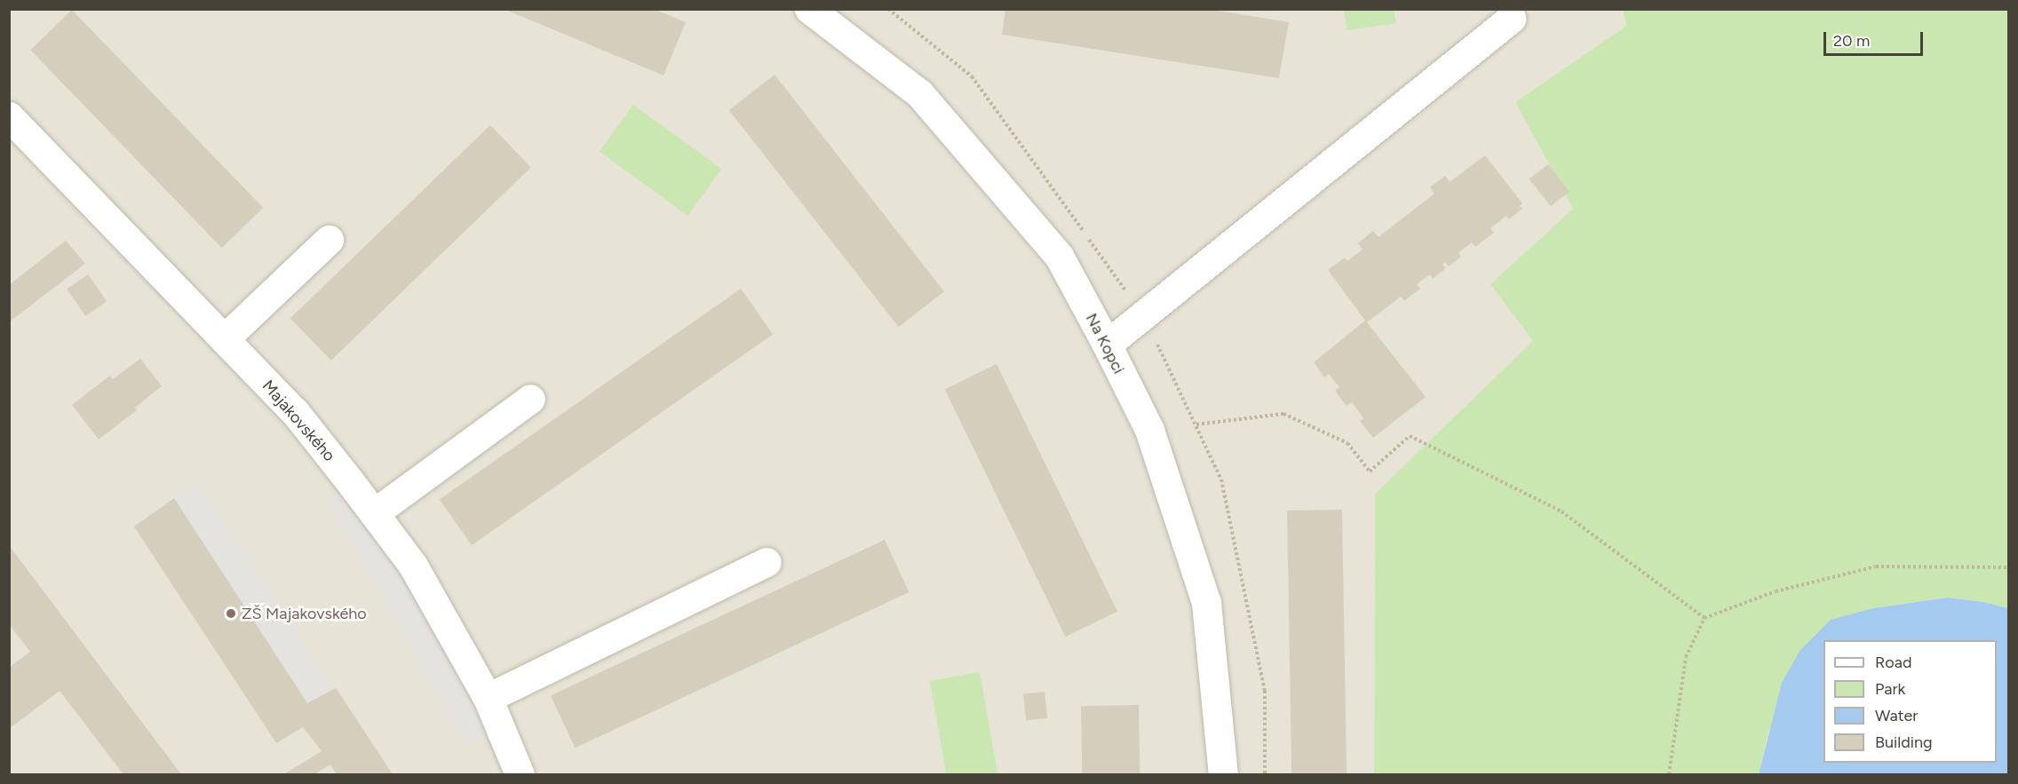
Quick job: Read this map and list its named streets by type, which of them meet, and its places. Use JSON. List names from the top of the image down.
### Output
{
  "streets": {
    "street": ["Na Kopci", "Majakovského"]
  },
  "places": ["ZŠ Majakovského"],
  "legend": [
    "Road",
    "Park",
    "Water",
    "Building"
  ],
  "scale_bar": "20 m"
}
